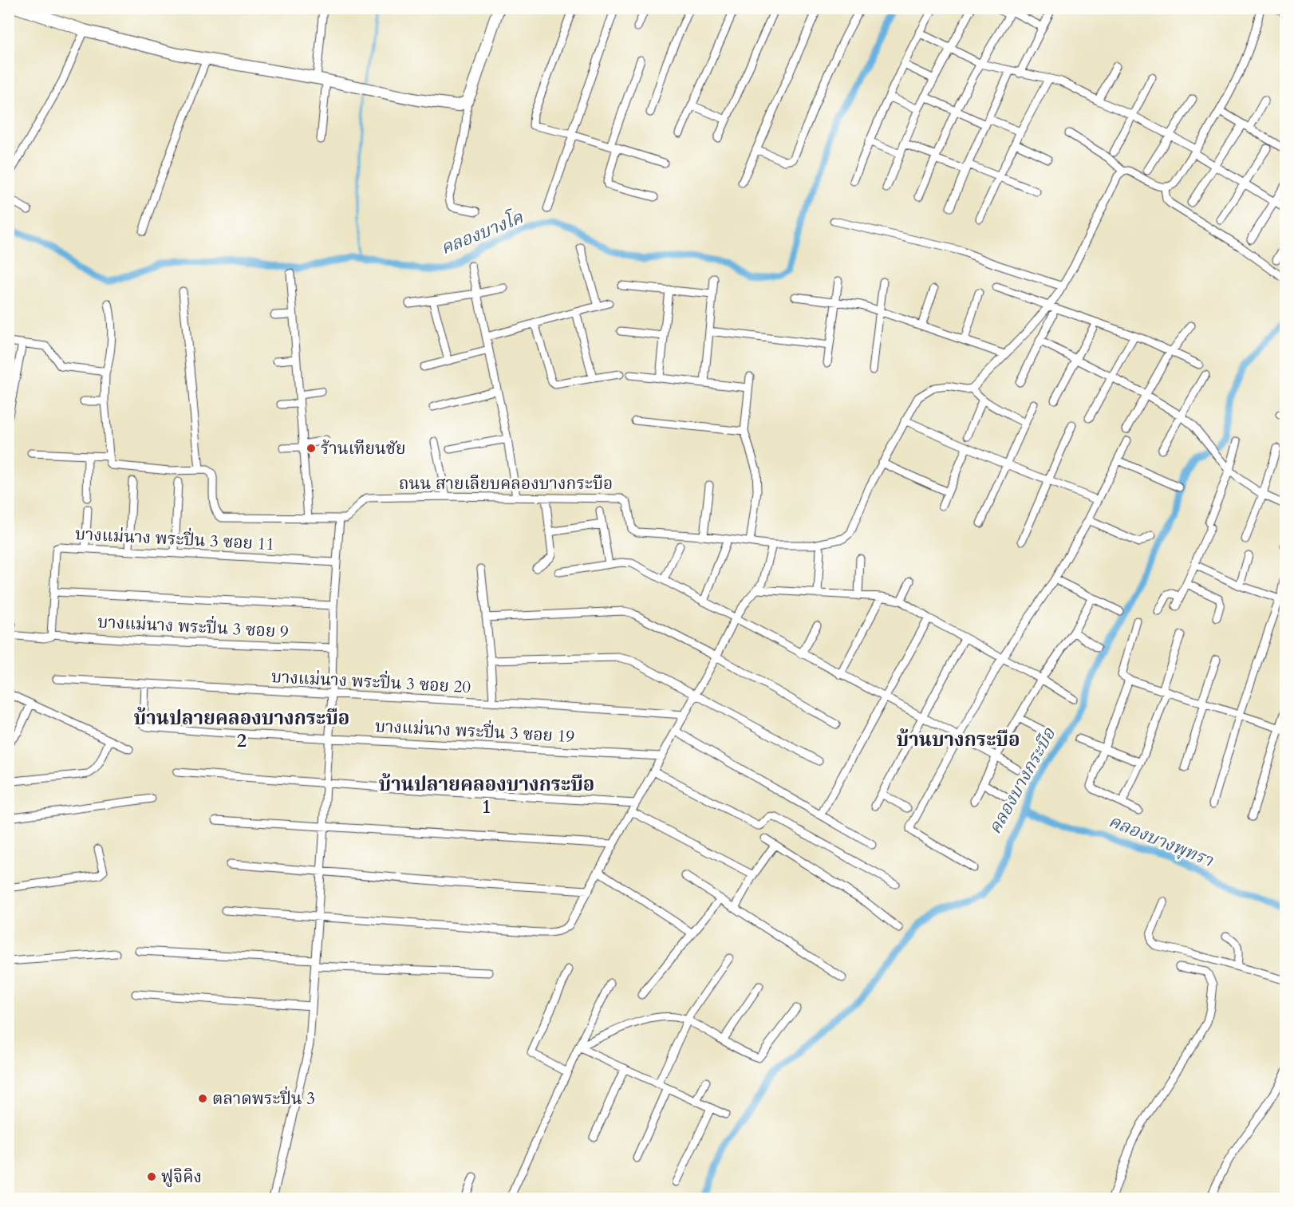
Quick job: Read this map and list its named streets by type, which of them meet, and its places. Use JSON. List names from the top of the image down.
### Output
{
  "streets": {
    "street": [
      "ถนน สายเลียบคลองบางกระบือ",
      "บางแม่นาง พระปิ่น 3 ซอย 11",
      "บางแม่นาง พระปิ่น 3 ซอย 9",
      "บางแม่นาง พระปิ่น 3 ซอย 20",
      "บางแม่นาง พระปิ่น 3 ซอย 19"
    ]
  },
  "crossings": [
    ["บางแม่นาง พระปิ่น 3 ซอย 11", "บางแม่นาง พระปิ่น 3 ซอย 9"],
    ["บางแม่นาง พระปิ่น 3 ซอย 20", "บางแม่นาง พระปิ่น 3 ซอย 19"]
  ],
  "districts": ["บ้านปลายคลองบางกระบือ 2", "บ้านบางกระบือ", "บ้านปลายคลองบางกระบือ 1"],
  "water": ["คลองบางโค", "คลองบางกระบือ", "คลองบางพุทรา"],
  "places": ["ร้านเทียนชัย", "ตลาดพระปิ่น 3", "ฟูจิคิง"]
}
